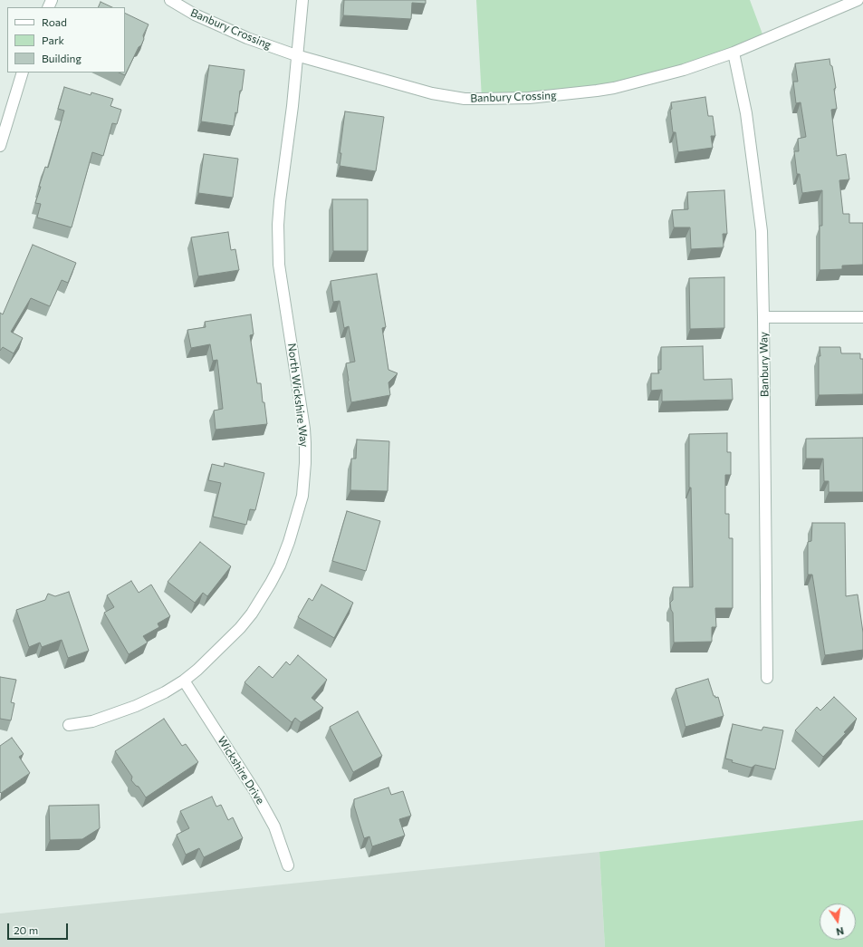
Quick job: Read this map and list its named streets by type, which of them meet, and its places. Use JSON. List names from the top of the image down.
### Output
{
  "streets": {
    "street": [
      "Banbury Crossing",
      "Banbury Way",
      "North Wickshire Way",
      "Wickshire Drive"
    ]
  },
  "crossings": [
    ["Banbury Crossing", "Banbury Way"],
    ["Banbury Crossing", "North Wickshire Way"],
    ["North Wickshire Way", "Wickshire Drive"]
  ],
  "legend": ["Road", "Park", "Building"],
  "scale_bar": "20 m",
  "north": "bottom"
}
